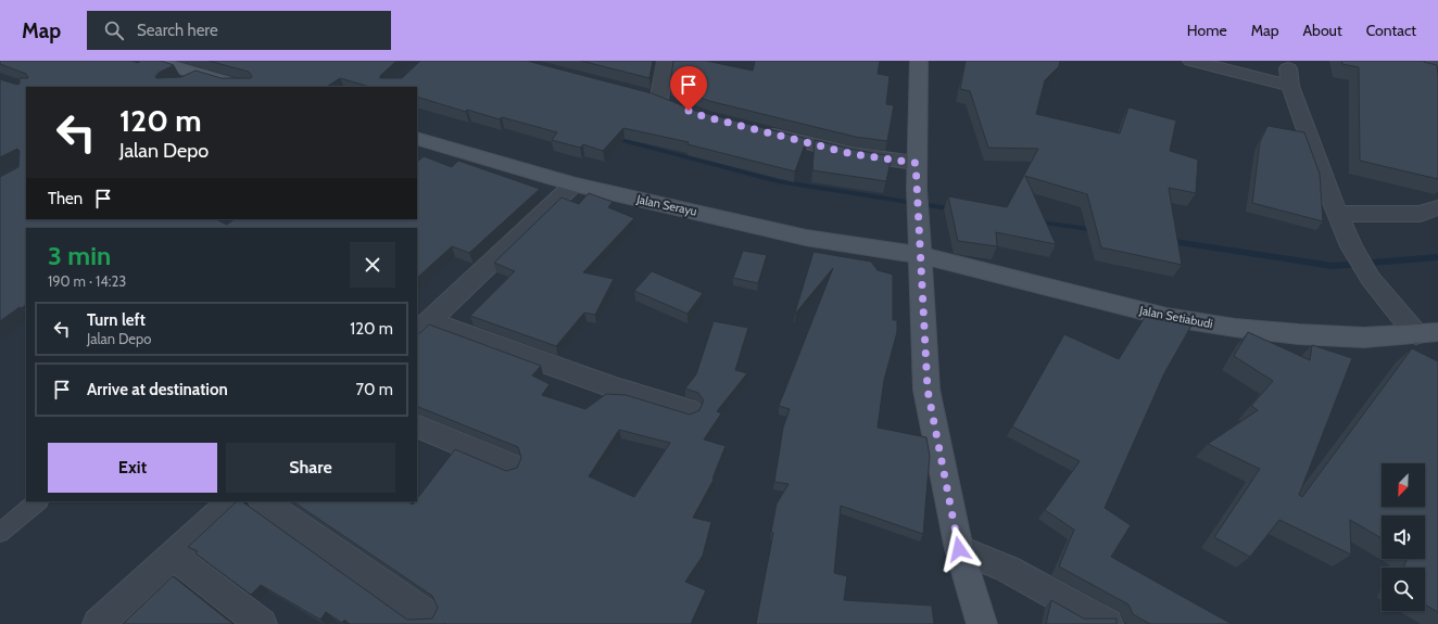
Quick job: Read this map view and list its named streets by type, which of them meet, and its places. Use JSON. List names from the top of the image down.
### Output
{
  "streets": {
    "street": ["Jalan Serayu", "Jalan Setiabudi"]
  },
  "crossings": [
    ["Jalan Serayu", "Jalan Setiabudi"]
  ],
  "north": "bottom left",
  "page": {
    "header": "Map",
    "search": "Search here",
    "nav": [
      "Home",
      "Map",
      "About",
      "Contact"
    ],
    "turn": ["120 m", "Jalan Depo"],
    "then": "Then",
    "heading": ["3 min", "190 m · 14:23"],
    "list": [
      {
        "name": "Turn left",
        "note": "Jalan Depo",
        "value": "120 m"
      },
      {
        "name": "Arrive at destination",
        "value": "70 m"
      }
    ],
    "buttons": ["Exit", "Share"]
  }
}
